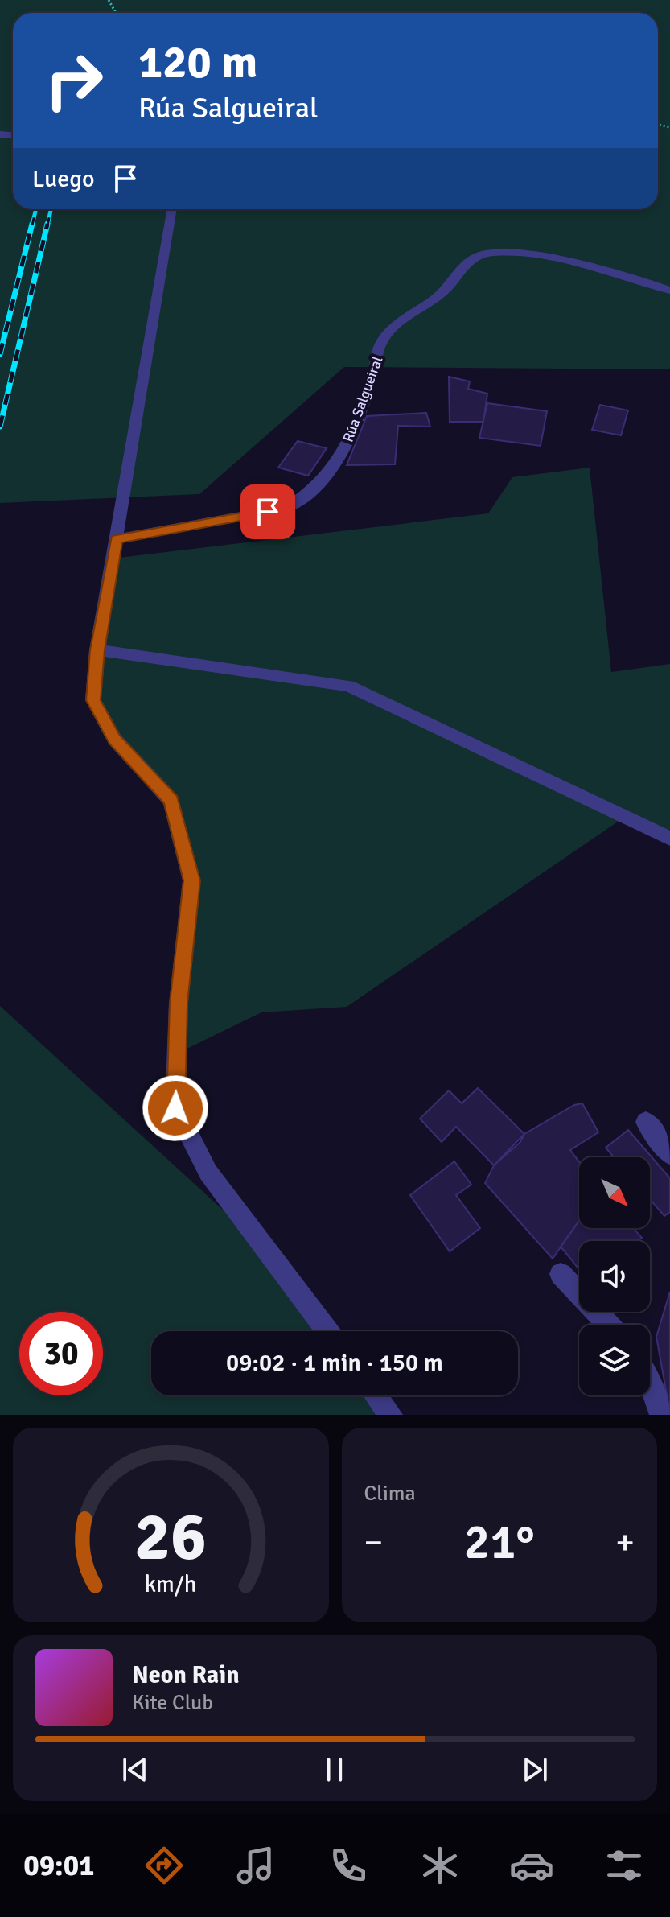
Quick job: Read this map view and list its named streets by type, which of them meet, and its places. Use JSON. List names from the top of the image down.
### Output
{
  "streets": {
    "street": ["Rúa Salgueiral"]
  },
  "north": "bottom right",
  "page": {
    "turn": ["120 m", "Rúa Salgueiral"],
    "then": "Luego",
    "limit": "30",
    "trip": "09:02 · 1 min · 150 m",
    "tile": "Clima",
    "heat": ["−", "21°", "+"],
    "song": ["Neon Rain", "Kite Club"],
    "tabs": "09:01",
    "gauge": ["26", "km/h"]
  }
}
